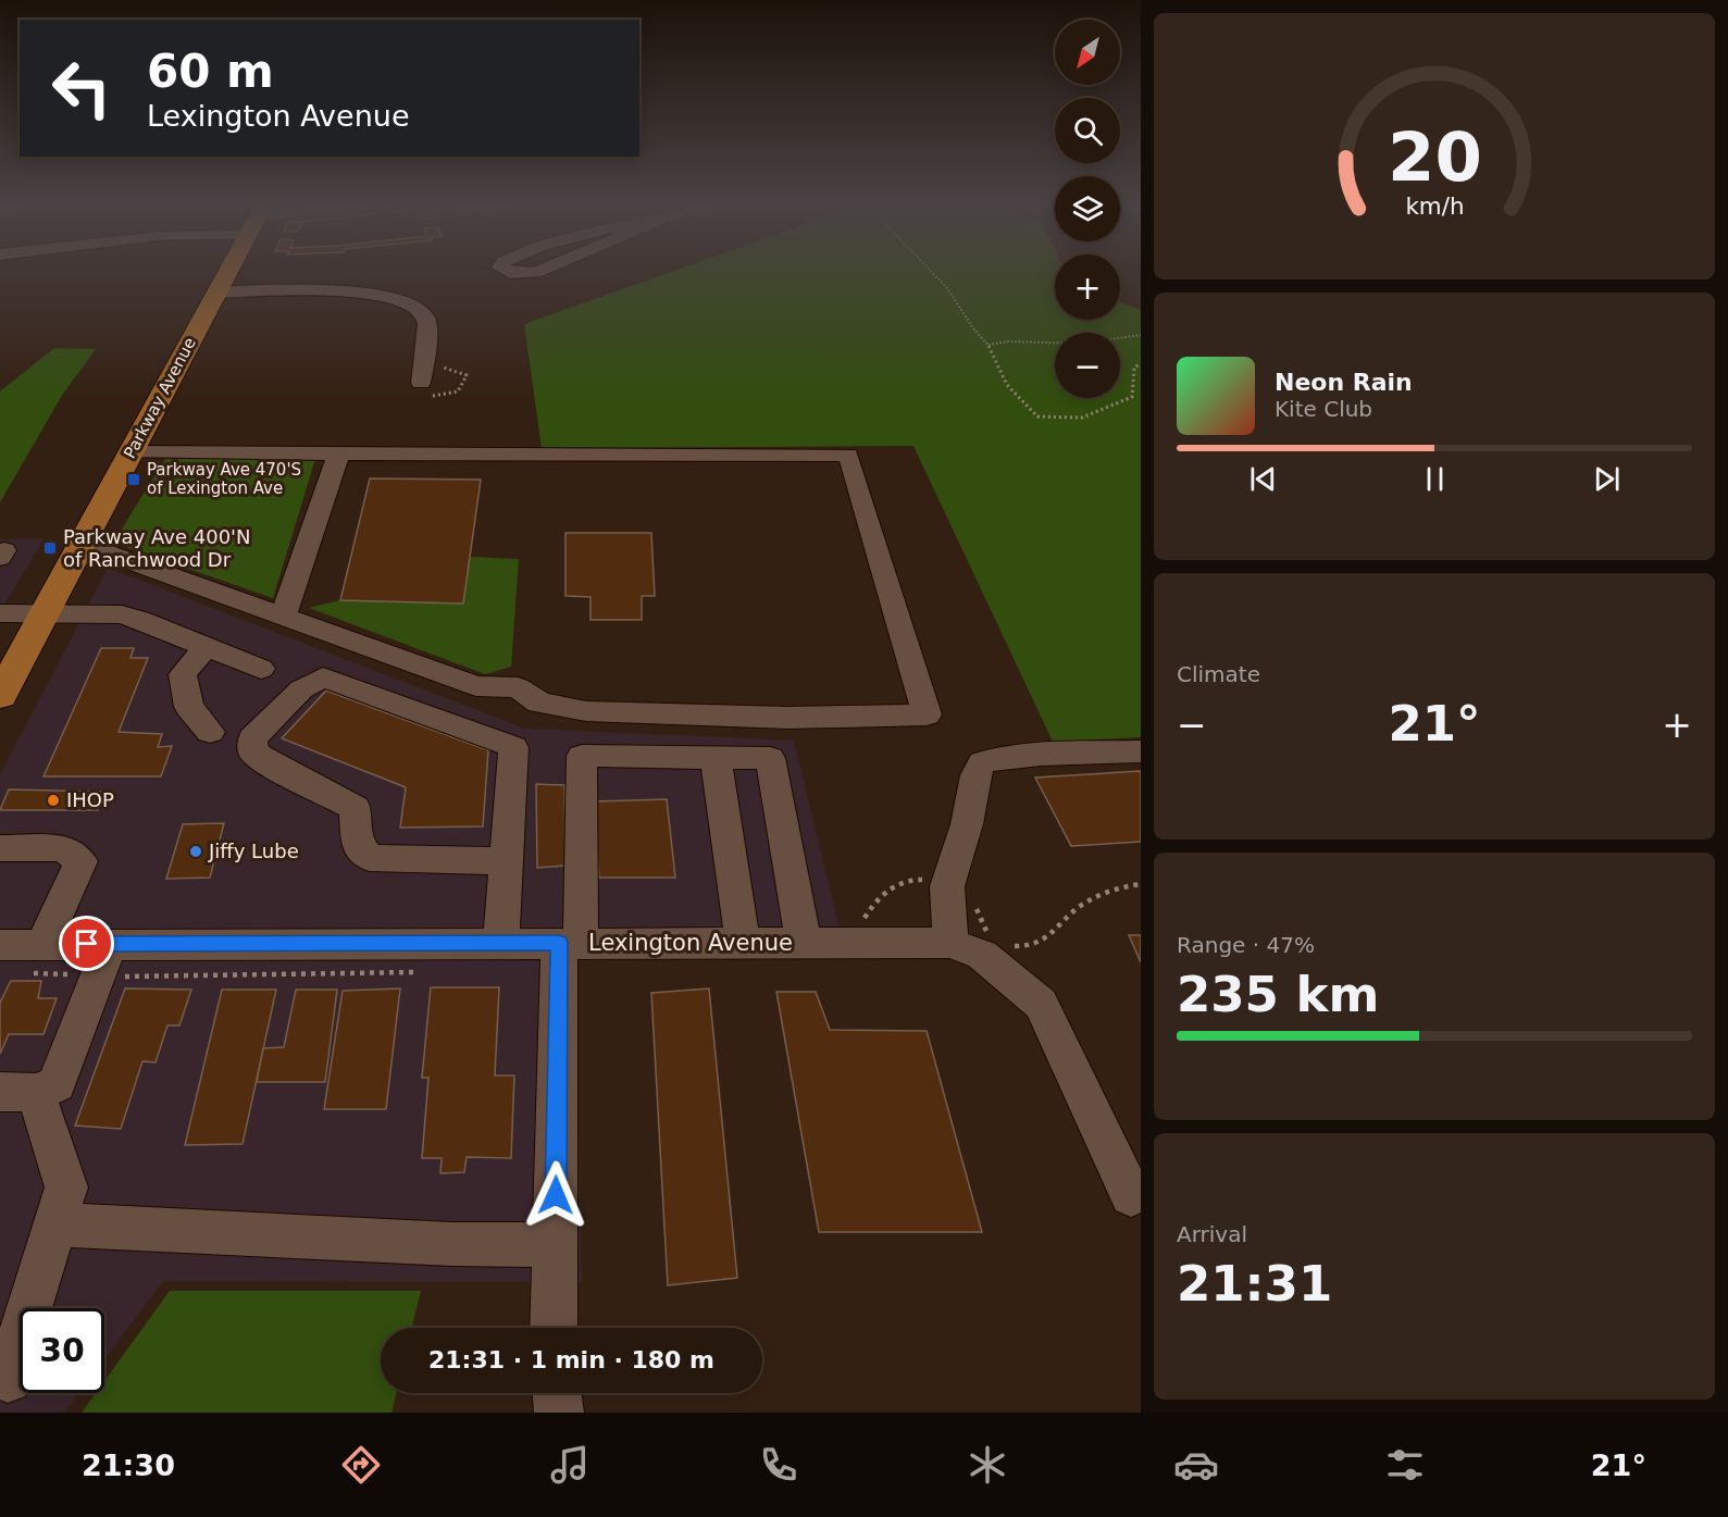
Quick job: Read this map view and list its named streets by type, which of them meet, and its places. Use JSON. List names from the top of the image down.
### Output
{
  "streets": {
    "main road": ["Parkway Avenue"],
    "street": ["Lexington Avenue"]
  },
  "places": {
    "transit": ["Parkway Ave 470'S of Lexington Ave", "Parkway Ave 400'N of Ranchwood Dr"],
    "other": ["IHOP", "Jiffy Lube"]
  },
  "north": "bottom left",
  "page": {
    "map_buttons": ["+", "−"],
    "turn": ["60 m", "Lexington Avenue"],
    "song": ["Neon Rain", "Kite Club"],
    "tile": [
      "Climate",
      ["Range · 47%", "235 km"],
      ["Arrival", "21:31"]
    ],
    "heat": ["−", "21°", "+"],
    "limit": "30",
    "trip": "21:31 · 1 min · 180 m",
    "tabs": ["21:30", "21°"],
    "gauge": ["20", "km/h"]
  }
}
